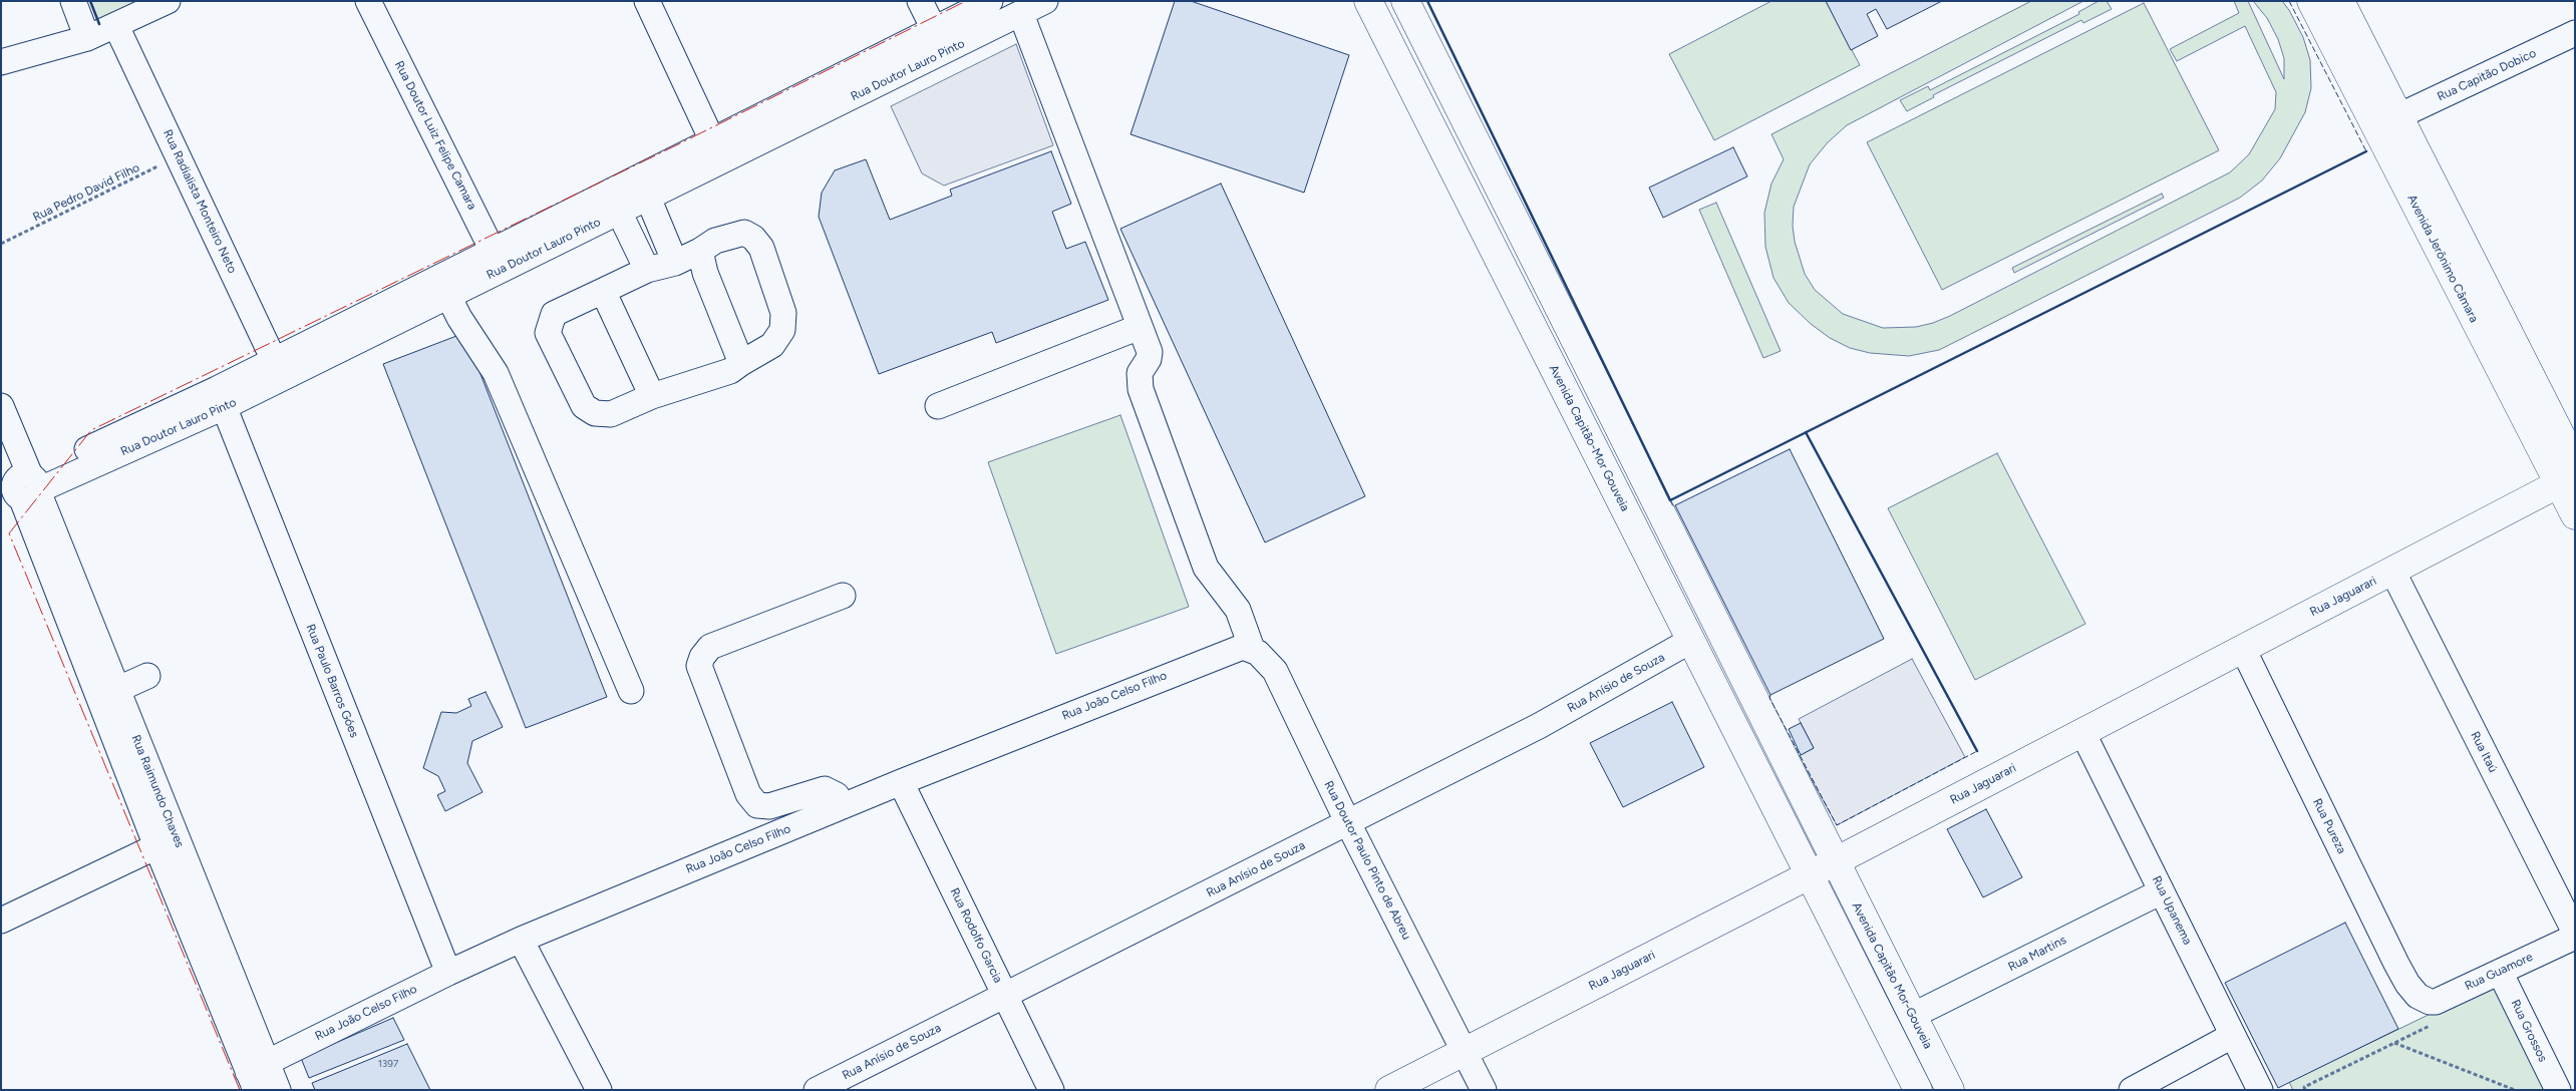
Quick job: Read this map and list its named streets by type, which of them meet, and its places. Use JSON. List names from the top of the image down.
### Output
{
  "streets": {
    "main road": [
      "Avenida Jerônimo Câmara",
      "Avenida Capitão-Mor Gouveia",
      "Rua Jaguarari",
      "Avenida Capitão Mor-Gouveia"
    ],
    "street": [
      "Rua Doutor Lauro Pinto",
      "Rua Capitão Dobico",
      "Rua Doutor Luiz Felipe Camara",
      "Rua Radialista Monteiro Neto",
      "Rua Paulo Barros Góes",
      "Rua Anísio de Souza",
      "Rua João Celso Filho",
      "Rua Itaú",
      "Rua Raimundo Chaves",
      "Rua Pureza",
      "Rua Doutor Paulo Pinto de Abreu",
      "Rua Upanema",
      "Rua Rodolfo Garcia",
      "Rua Martins",
      "Rua Guamore",
      "Rua Grossos"
    ],
    "path": ["Rua Pedro David Filho"]
  },
  "crossings": [
    ["Rua Doutor Lauro Pinto", "Rua Doutor Luiz Felipe Camara"],
    ["Rua Doutor Lauro Pinto", "Rua Radialista Monteiro Neto"],
    ["Rua Doutor Lauro Pinto", "Rua Paulo Barros Góes"],
    ["Rua Doutor Lauro Pinto", "Rua Raimundo Chaves"],
    ["Rua Capitão Dobico", "Avenida Jerônimo Câmara"],
    ["Rua Pedro David Filho", "Rua Radialista Monteiro Neto"],
    ["Avenida Jerônimo Câmara", "Rua Jaguarari"],
    ["Avenida Capitão-Mor Gouveia", "Rua Jaguarari"],
    ["Avenida Capitão-Mor Gouveia", "Rua Anísio de Souza"],
    ["Rua Jaguarari", "Rua Itaú"],
    ["Rua Jaguarari", "Rua Pureza"],
    ["Rua Jaguarari", "Rua Doutor Paulo Pinto de Abreu"],
    ["Rua Jaguarari", "Rua Upanema"],
    ["Rua Jaguarari", "Avenida Capitão Mor-Gouveia"],
    ["Rua Paulo Barros Góes", "Rua João Celso Filho"],
    ["Rua Anísio de Souza", "Rua Doutor Paulo Pinto de Abreu"],
    ["Rua Anísio de Souza", "Rua Rodolfo Garcia"],
    ["Rua João Celso Filho", "Rua Raimundo Chaves"],
    ["Rua João Celso Filho", "Rua Doutor Paulo Pinto de Abreu"],
    ["Rua João Celso Filho", "Rua Rodolfo Garcia"],
    ["Rua Itaú", "Rua Guamore"],
    ["Rua Pureza", "Rua Guamore"],
    ["Rua Upanema", "Rua Martins"],
    ["Rua Martins", "Avenida Capitão Mor-Gouveia"],
    ["Rua Guamore", "Rua Grossos"]
  ],
  "house_numbers": ["1397"]
}
